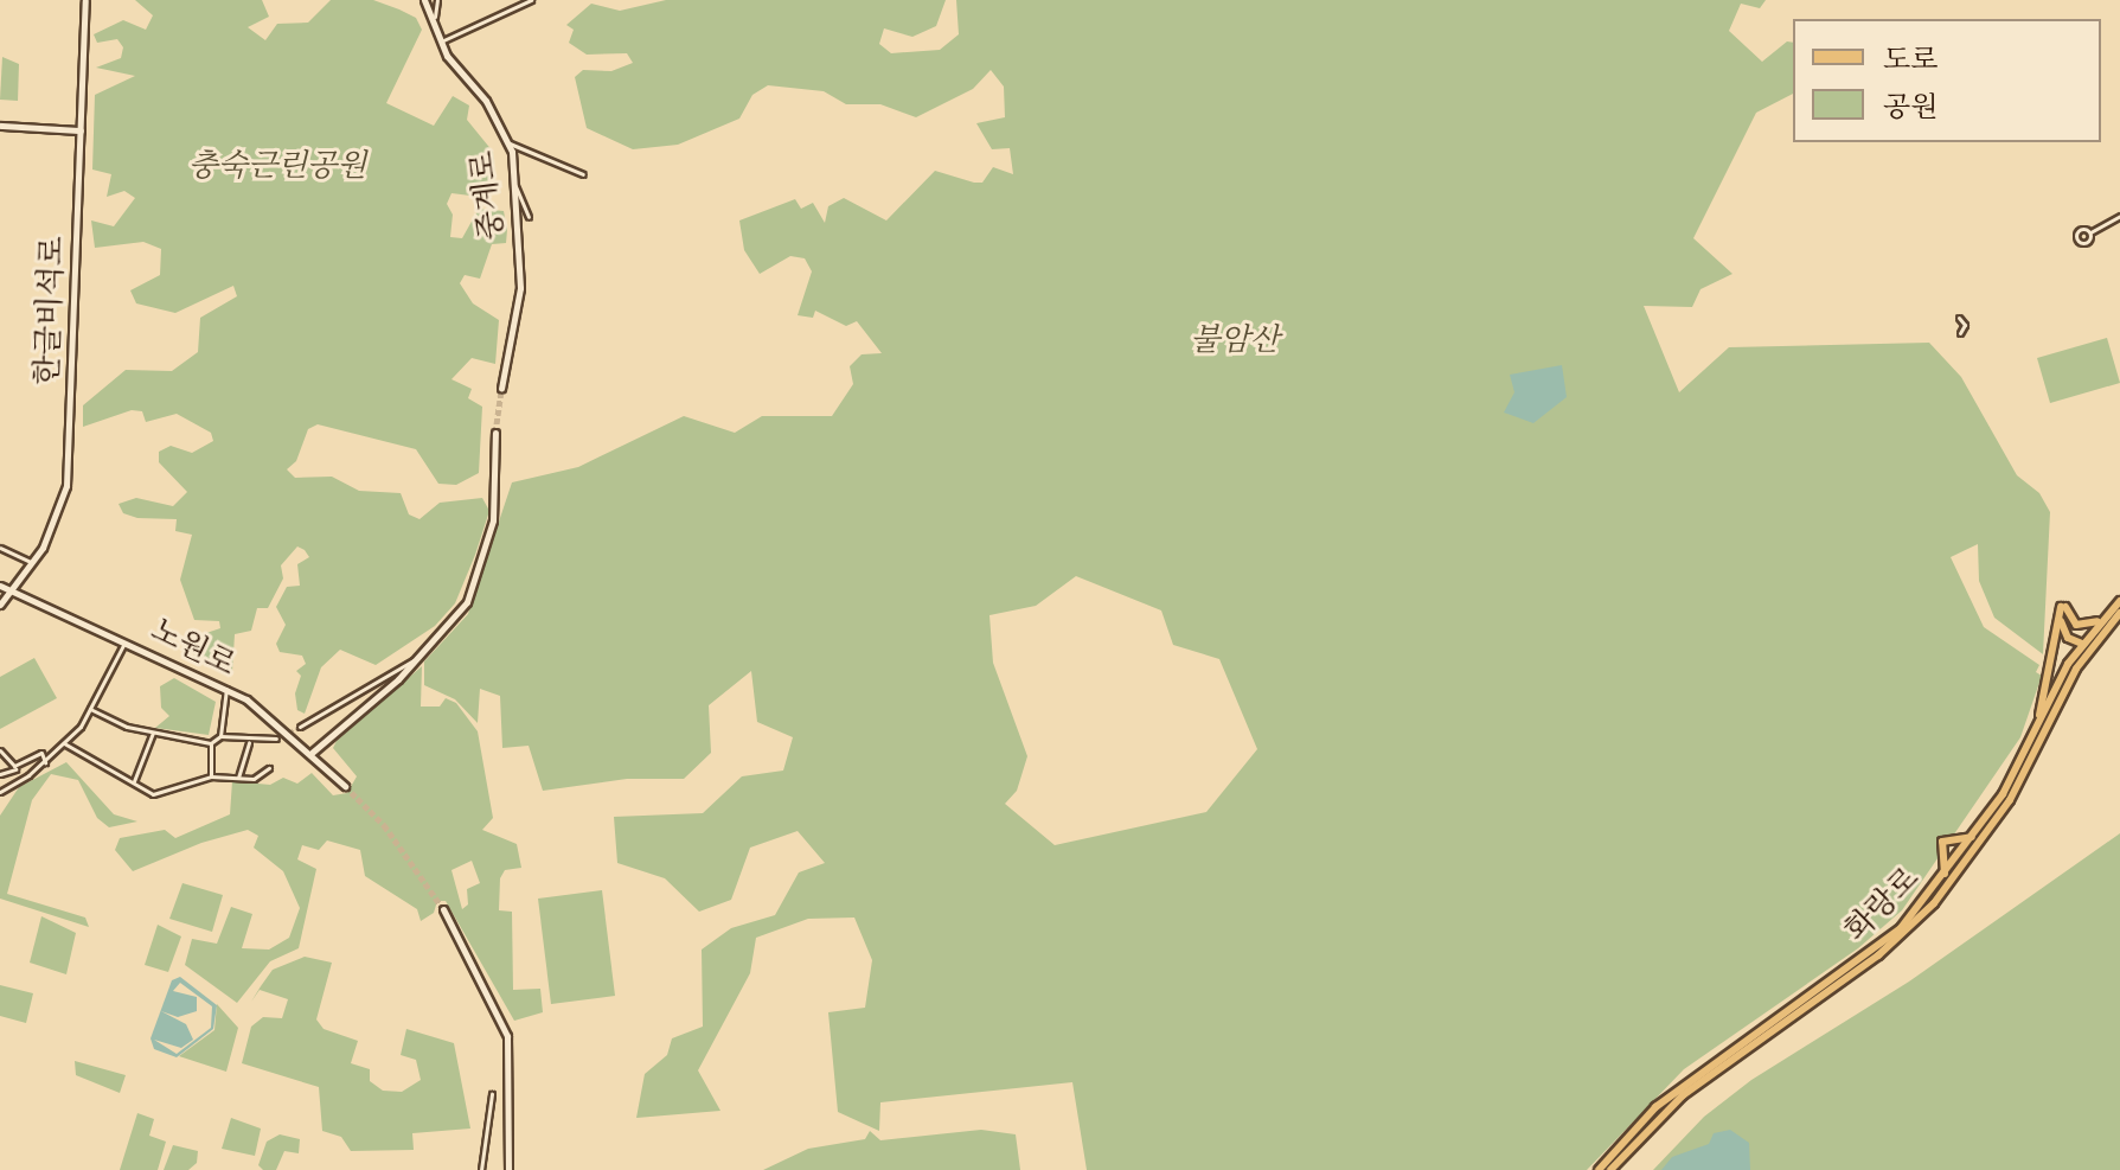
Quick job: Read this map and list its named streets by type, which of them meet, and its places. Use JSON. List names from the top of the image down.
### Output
{
  "streets": {
    "main road": [
      "중계로",
      "한글비석로",
      "노원로",
      "화랑로"
    ]
  },
  "crossings": [
    ["한글비석로", "노원로"]
  ],
  "parks": ["충숙근린공원", "불암산"],
  "legend": ["도로", "공원"]
}
